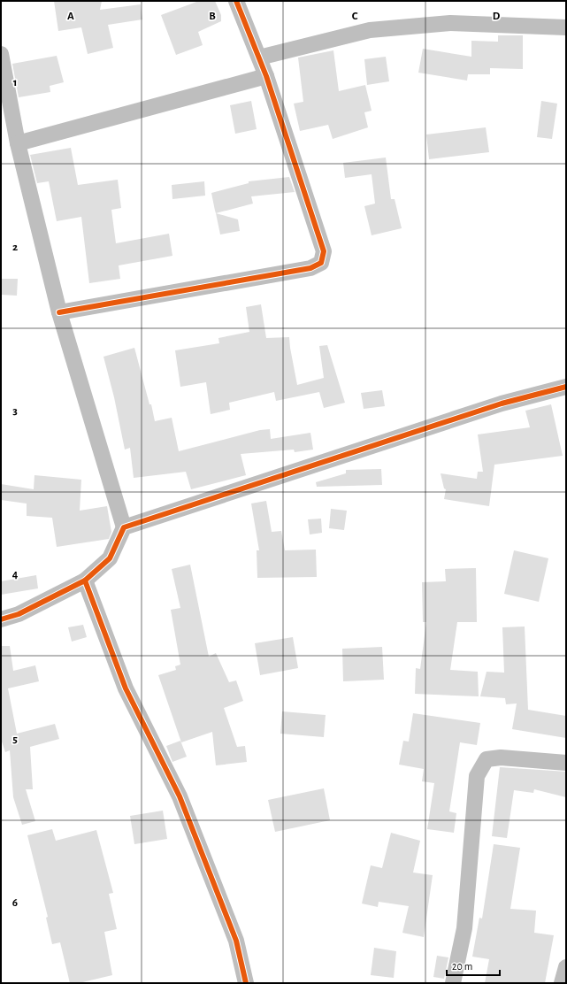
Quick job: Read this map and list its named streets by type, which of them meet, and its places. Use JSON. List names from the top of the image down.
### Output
{
  "scale_bar": "20 m",
  "grid": {
    "columns": [
      "A",
      "B",
      "C",
      "D"
    ],
    "rows": [
      "1",
      "2",
      "3",
      "4",
      "5",
      "6"
    ]
  }
}
